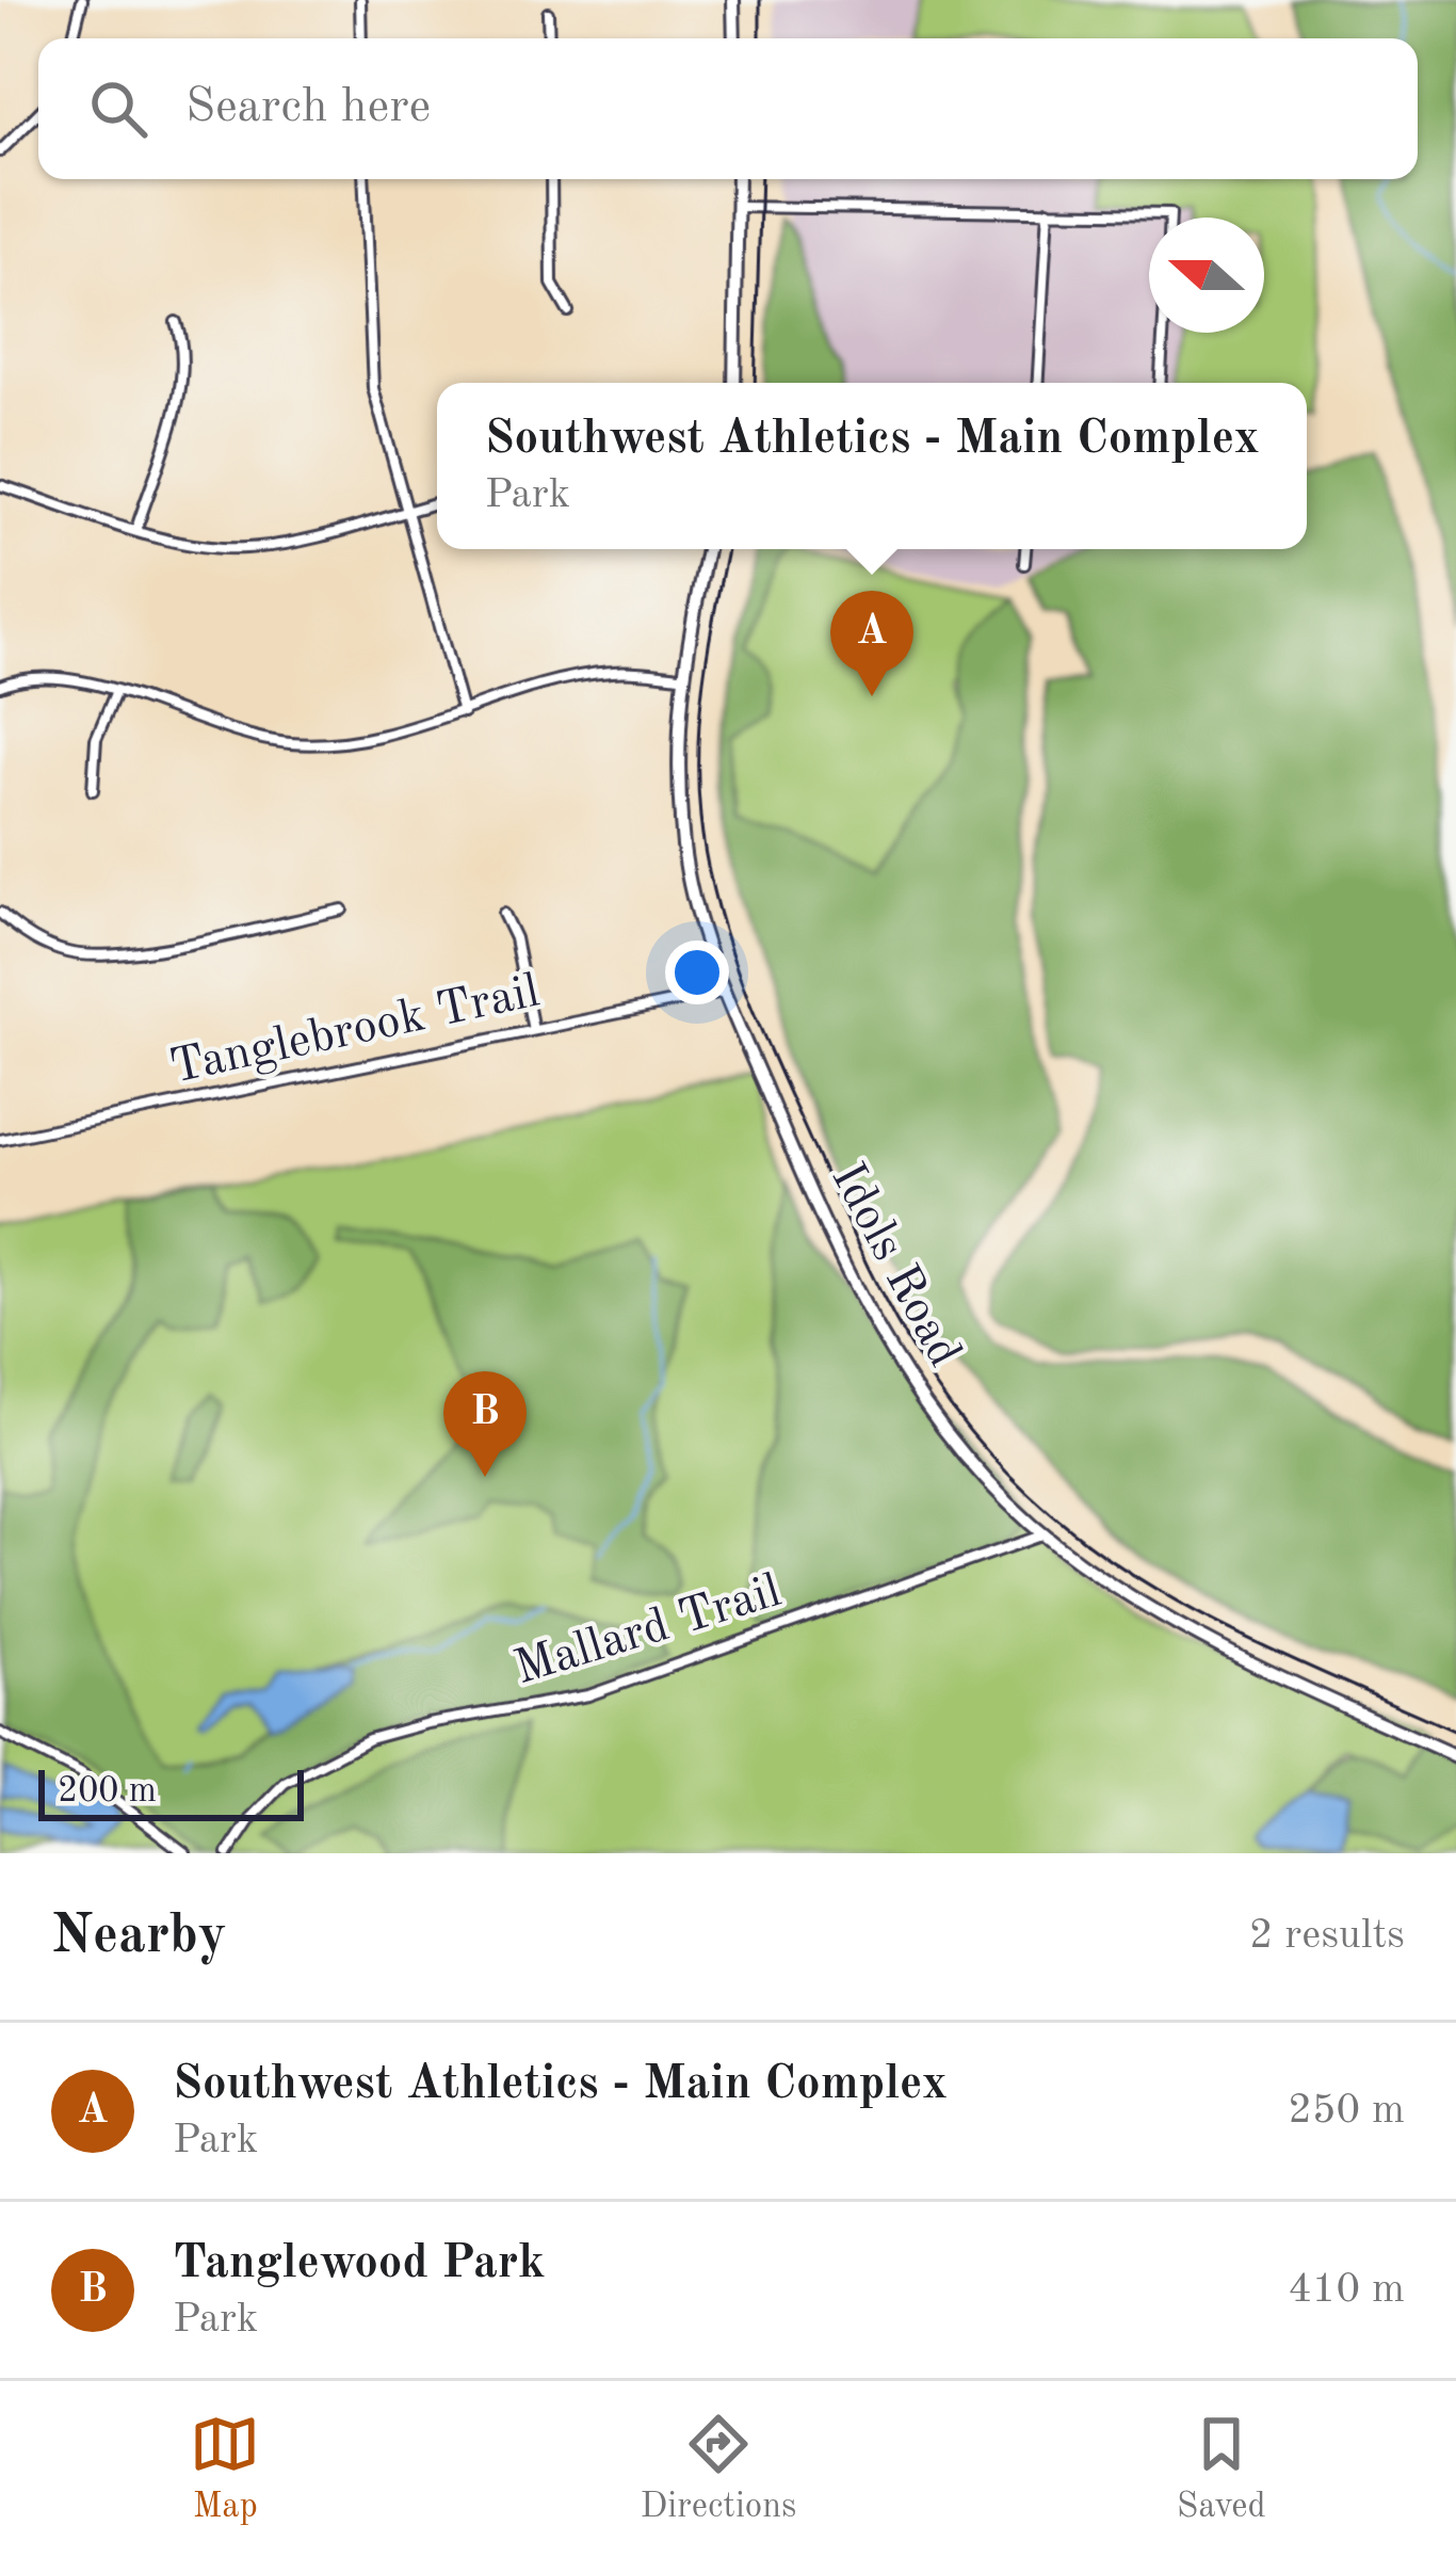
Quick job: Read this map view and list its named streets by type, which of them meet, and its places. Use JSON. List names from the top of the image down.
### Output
{
  "streets": {
    "street": ["Tanglebrook Trail", "Idols Road", "Mallard Trail"]
  },
  "crossings": [
    ["Tanglebrook Trail", "Idols Road"],
    ["Idols Road", "Mallard Trail"]
  ],
  "scale_bar": "200 m",
  "north": "left",
  "page": {
    "search": "Search here",
    "popup": ["Southwest Athletics - Main Complex", "Park"],
    "pins": ["A", "B"],
    "scale": "200 m",
    "heading": ["Nearby", "2 results"],
    "list": [
      {
        "mark": "A",
        "name": "Southwest Athletics - Main Complex",
        "note": "Park",
        "value": "250 m"
      },
      {
        "mark": "B",
        "name": "Tanglewood Park",
        "note": "Park",
        "value": "410 m"
      }
    ],
    "nav": ["Map", "Directions", "Saved"]
  }
}
